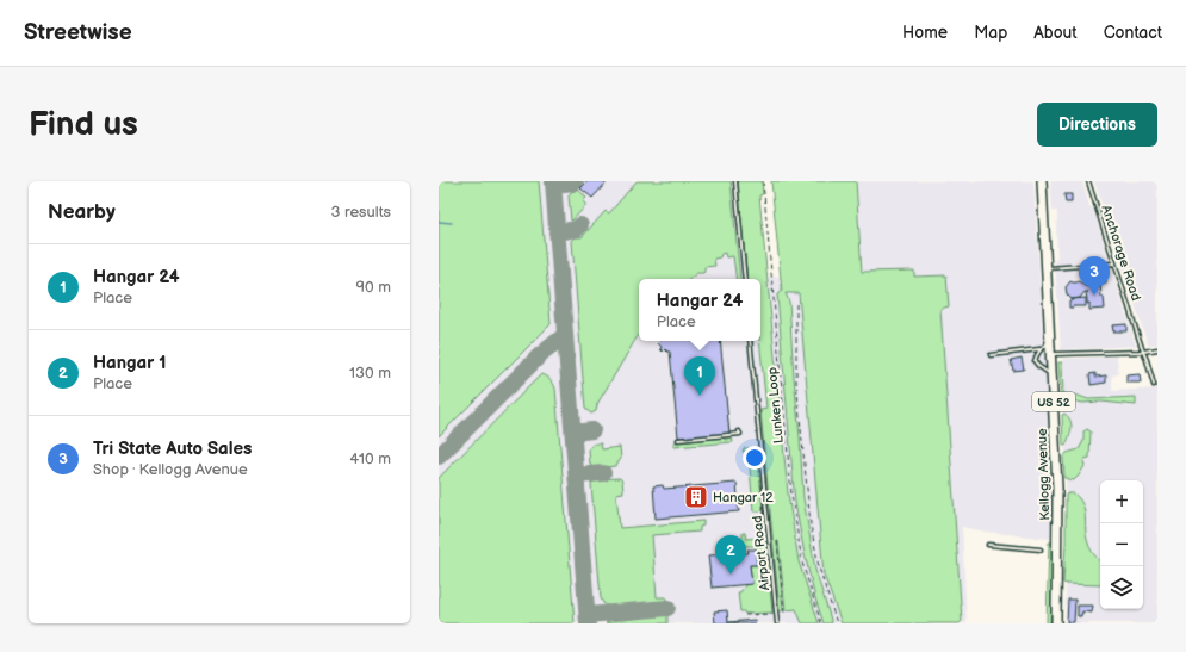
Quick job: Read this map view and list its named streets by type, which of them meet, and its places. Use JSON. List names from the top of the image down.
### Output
{
  "streets": {
    "main road": ["US 52", "Kellogg Avenue"],
    "lane": ["Anchorage Road", "Airport Road"],
    "path": ["Lunken Loop"]
  },
  "places": {
    "building": ["Hangar 12"]
  },
  "page": {
    "header": "Streetwise",
    "nav": [
      "Home",
      "Map",
      "About",
      "Contact"
    ],
    "buttons": "Directions",
    "title": "Find us",
    "heading": ["Nearby", "3 results"],
    "list": [
      {
        "mark": "1",
        "name": "Hangar 24",
        "note": "Place",
        "value": "90 m"
      },
      {
        "mark": "2",
        "name": "Hangar 1",
        "note": "Place",
        "value": "130 m"
      },
      {
        "mark": "3",
        "name": "Tri State Auto Sales",
        "note": "Shop · Kellogg Avenue",
        "value": "410 m"
      }
    ],
    "pins": ["3", "1", "2"],
    "popup": ["Hangar 24", "Place"],
    "map_buttons": ["+", "−"]
  }
}
